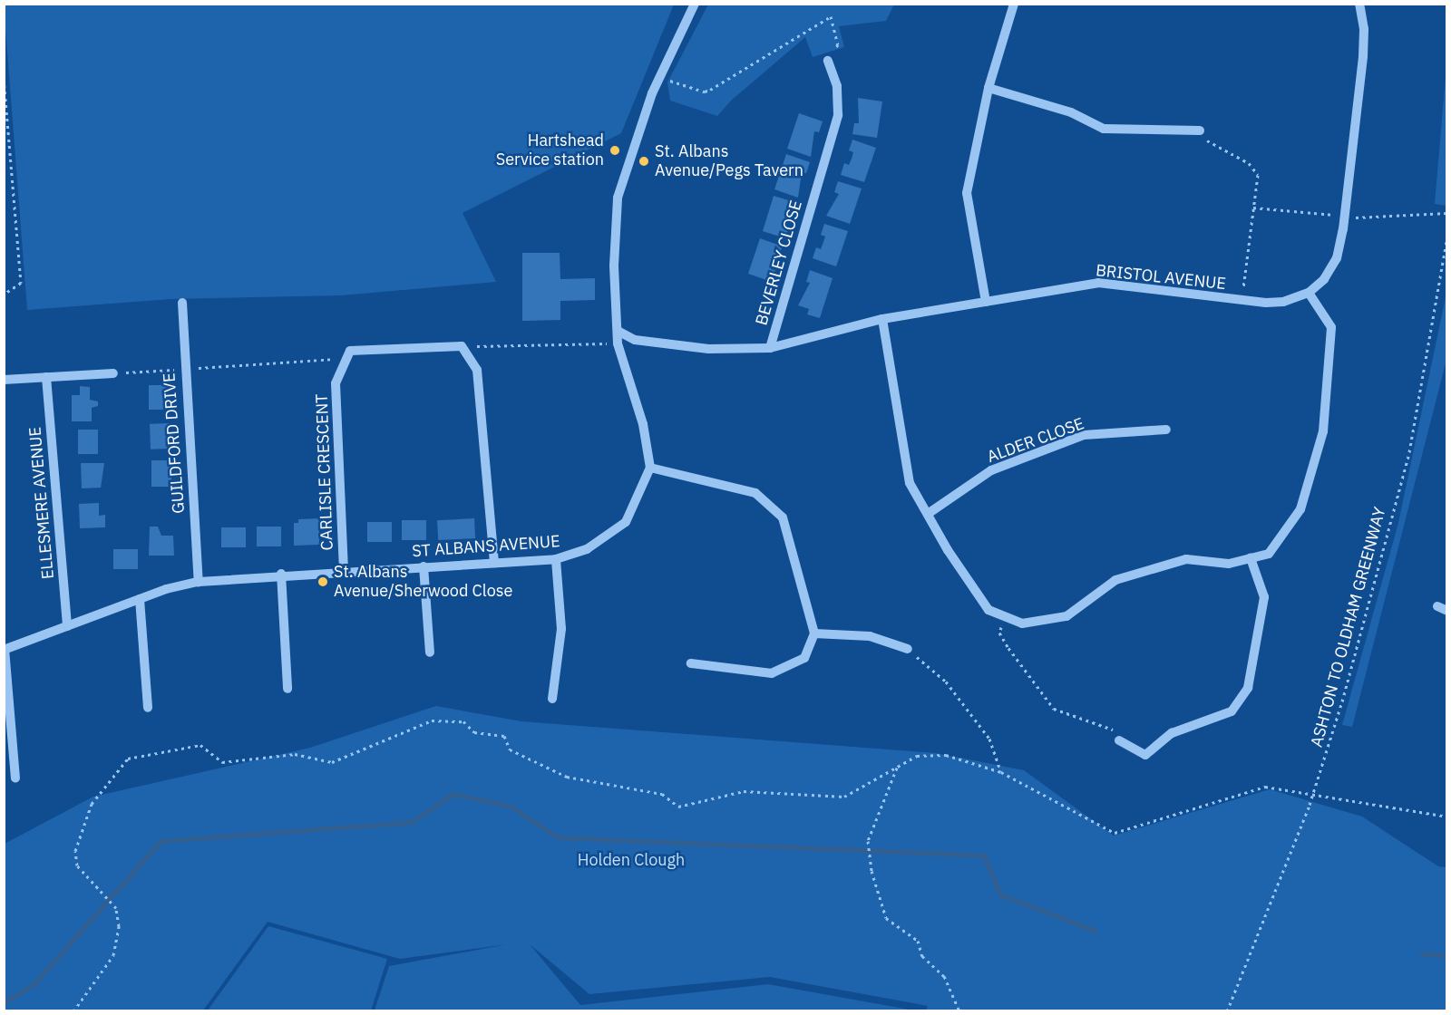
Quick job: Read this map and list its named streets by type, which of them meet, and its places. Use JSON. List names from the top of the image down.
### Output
{
  "streets": {
    "street": [
      "BEVERLEY CLOSE",
      "BRISTOL AVENUE",
      "ALDER CLOSE",
      "GUILDFORD DRIVE",
      "CARLISLE CRESCENT",
      "ELLESMERE AVENUE",
      "ST ALBANS AVENUE"
    ],
    "path": ["ASHTON TO OLDHAM GREENWAY"]
  },
  "crossings": [
    ["BEVERLEY CLOSE", "BRISTOL AVENUE"],
    ["GUILDFORD DRIVE", "ST ALBANS AVENUE"],
    ["CARLISLE CRESCENT", "ST ALBANS AVENUE"],
    ["ELLESMERE AVENUE", "ST ALBANS AVENUE"]
  ],
  "parks": ["Holden Clough"],
  "places": ["Hartshead Service station", "St. Albans Avenue/Pegs Tavern", "St. Albans Avenue/Sherwood Close"]
}
